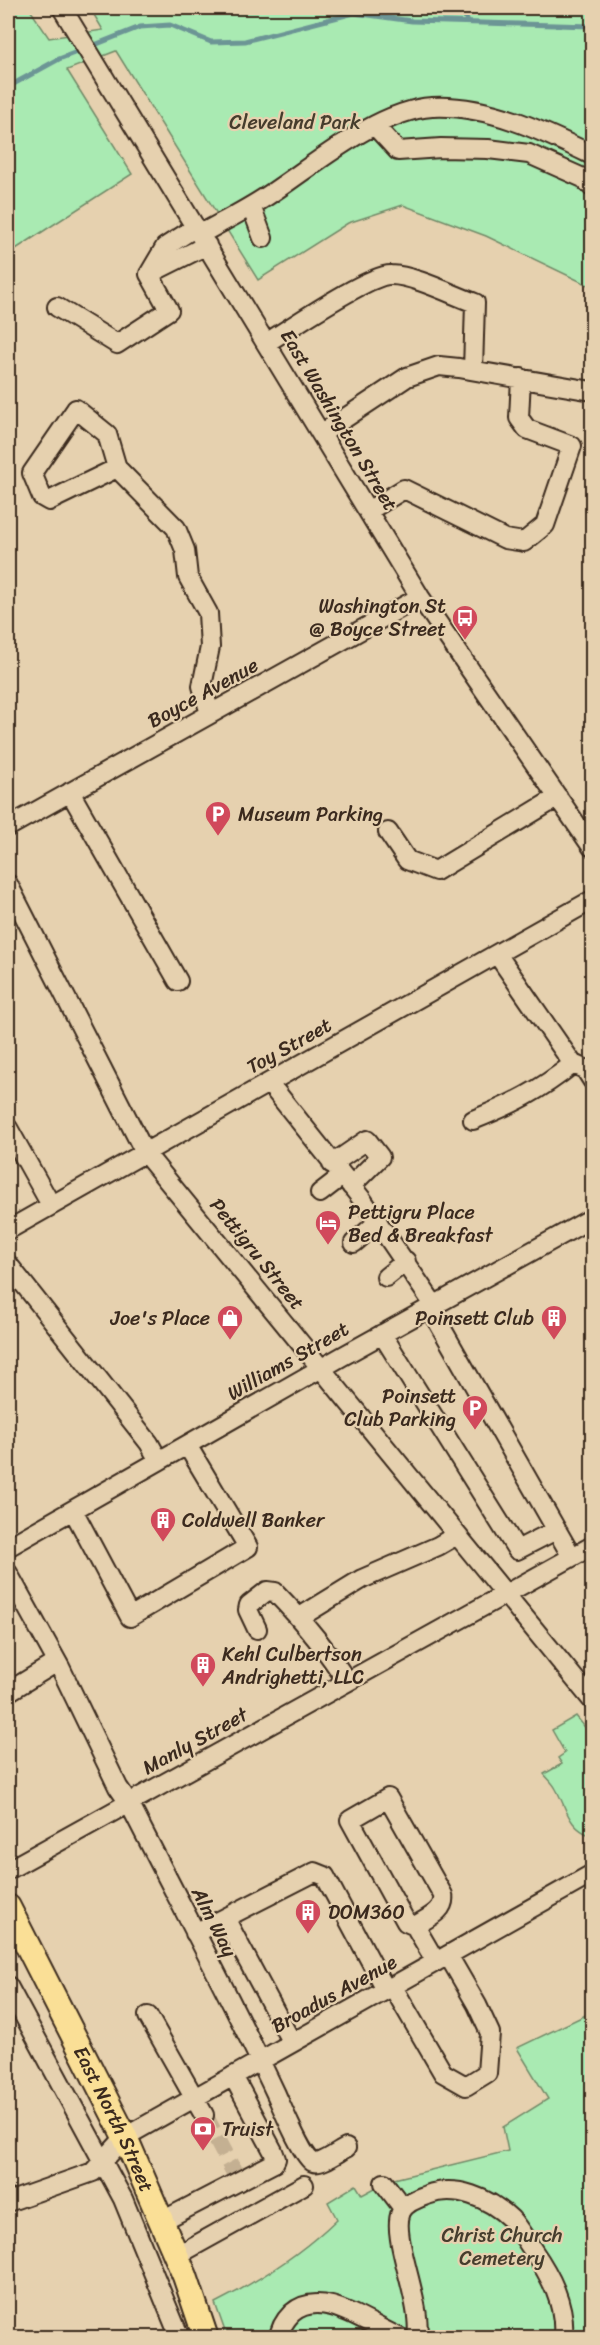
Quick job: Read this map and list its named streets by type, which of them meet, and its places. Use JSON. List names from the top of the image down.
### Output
{
  "streets": {
    "main road": ["East North Street"],
    "street": [
      "East Washington Street",
      "Boyce Avenue",
      "Toy Street",
      "Pettigru Street",
      "Williams Street",
      "Manly Street",
      "Alm Way",
      "Broadus Avenue"
    ]
  },
  "crossings": [
    ["East Washington Street", "Boyce Avenue"],
    ["Toy Street", "Pettigru Street"],
    ["Pettigru Street", "Williams Street"],
    ["Pettigru Street", "Manly Street"],
    ["Manly Street", "Alm Way"],
    ["Alm Way", "Broadus Avenue"],
    ["Broadus Avenue", "East North Street"]
  ],
  "parks": ["Cleveland Park", "Christ Church Cemetery"],
  "places": {
    "bus stop": ["Washington St @ Boyce Street"],
    "parking": ["Museum Parking", "Poinsett Club Parking"],
    "hotel": ["Pettigru Place Bed & Breakfast"],
    "shop": ["Joe's Place"],
    "building": [
      "Poinsett Club",
      "Coldwell Banker",
      "Kehl Culbertson Andrighetti, LLC",
      "DOM360"
    ],
    "bank": ["Truist"]
  }
}
